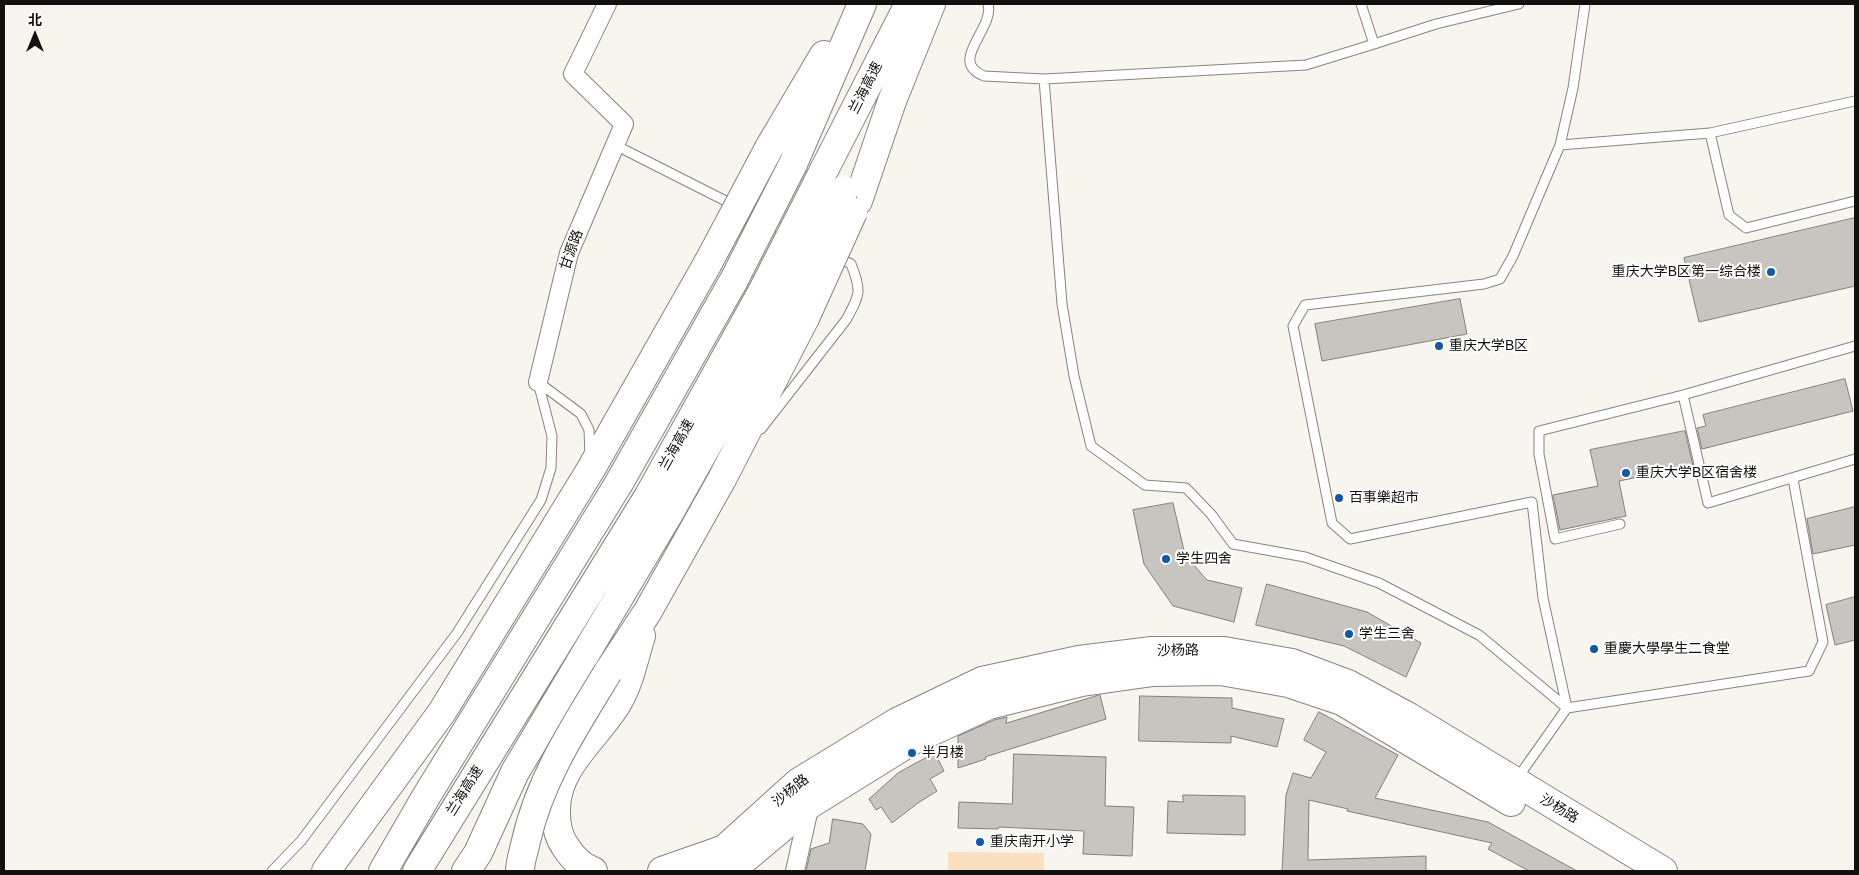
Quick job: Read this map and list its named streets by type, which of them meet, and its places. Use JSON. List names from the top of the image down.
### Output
{
  "streets": {
    "main road": ["兰海高速", "沙杨路"],
    "street": ["甘源路"]
  },
  "places": [
    "重庆大学B区第一综合楼",
    "重庆大学B区",
    "重庆大学B区宿舍楼",
    "百事樂超市",
    "学生四舍",
    "学生三舍",
    "重慶大學學生二食堂",
    "半月楼",
    "重庆南开小学"
  ],
  "north": "top"
}
